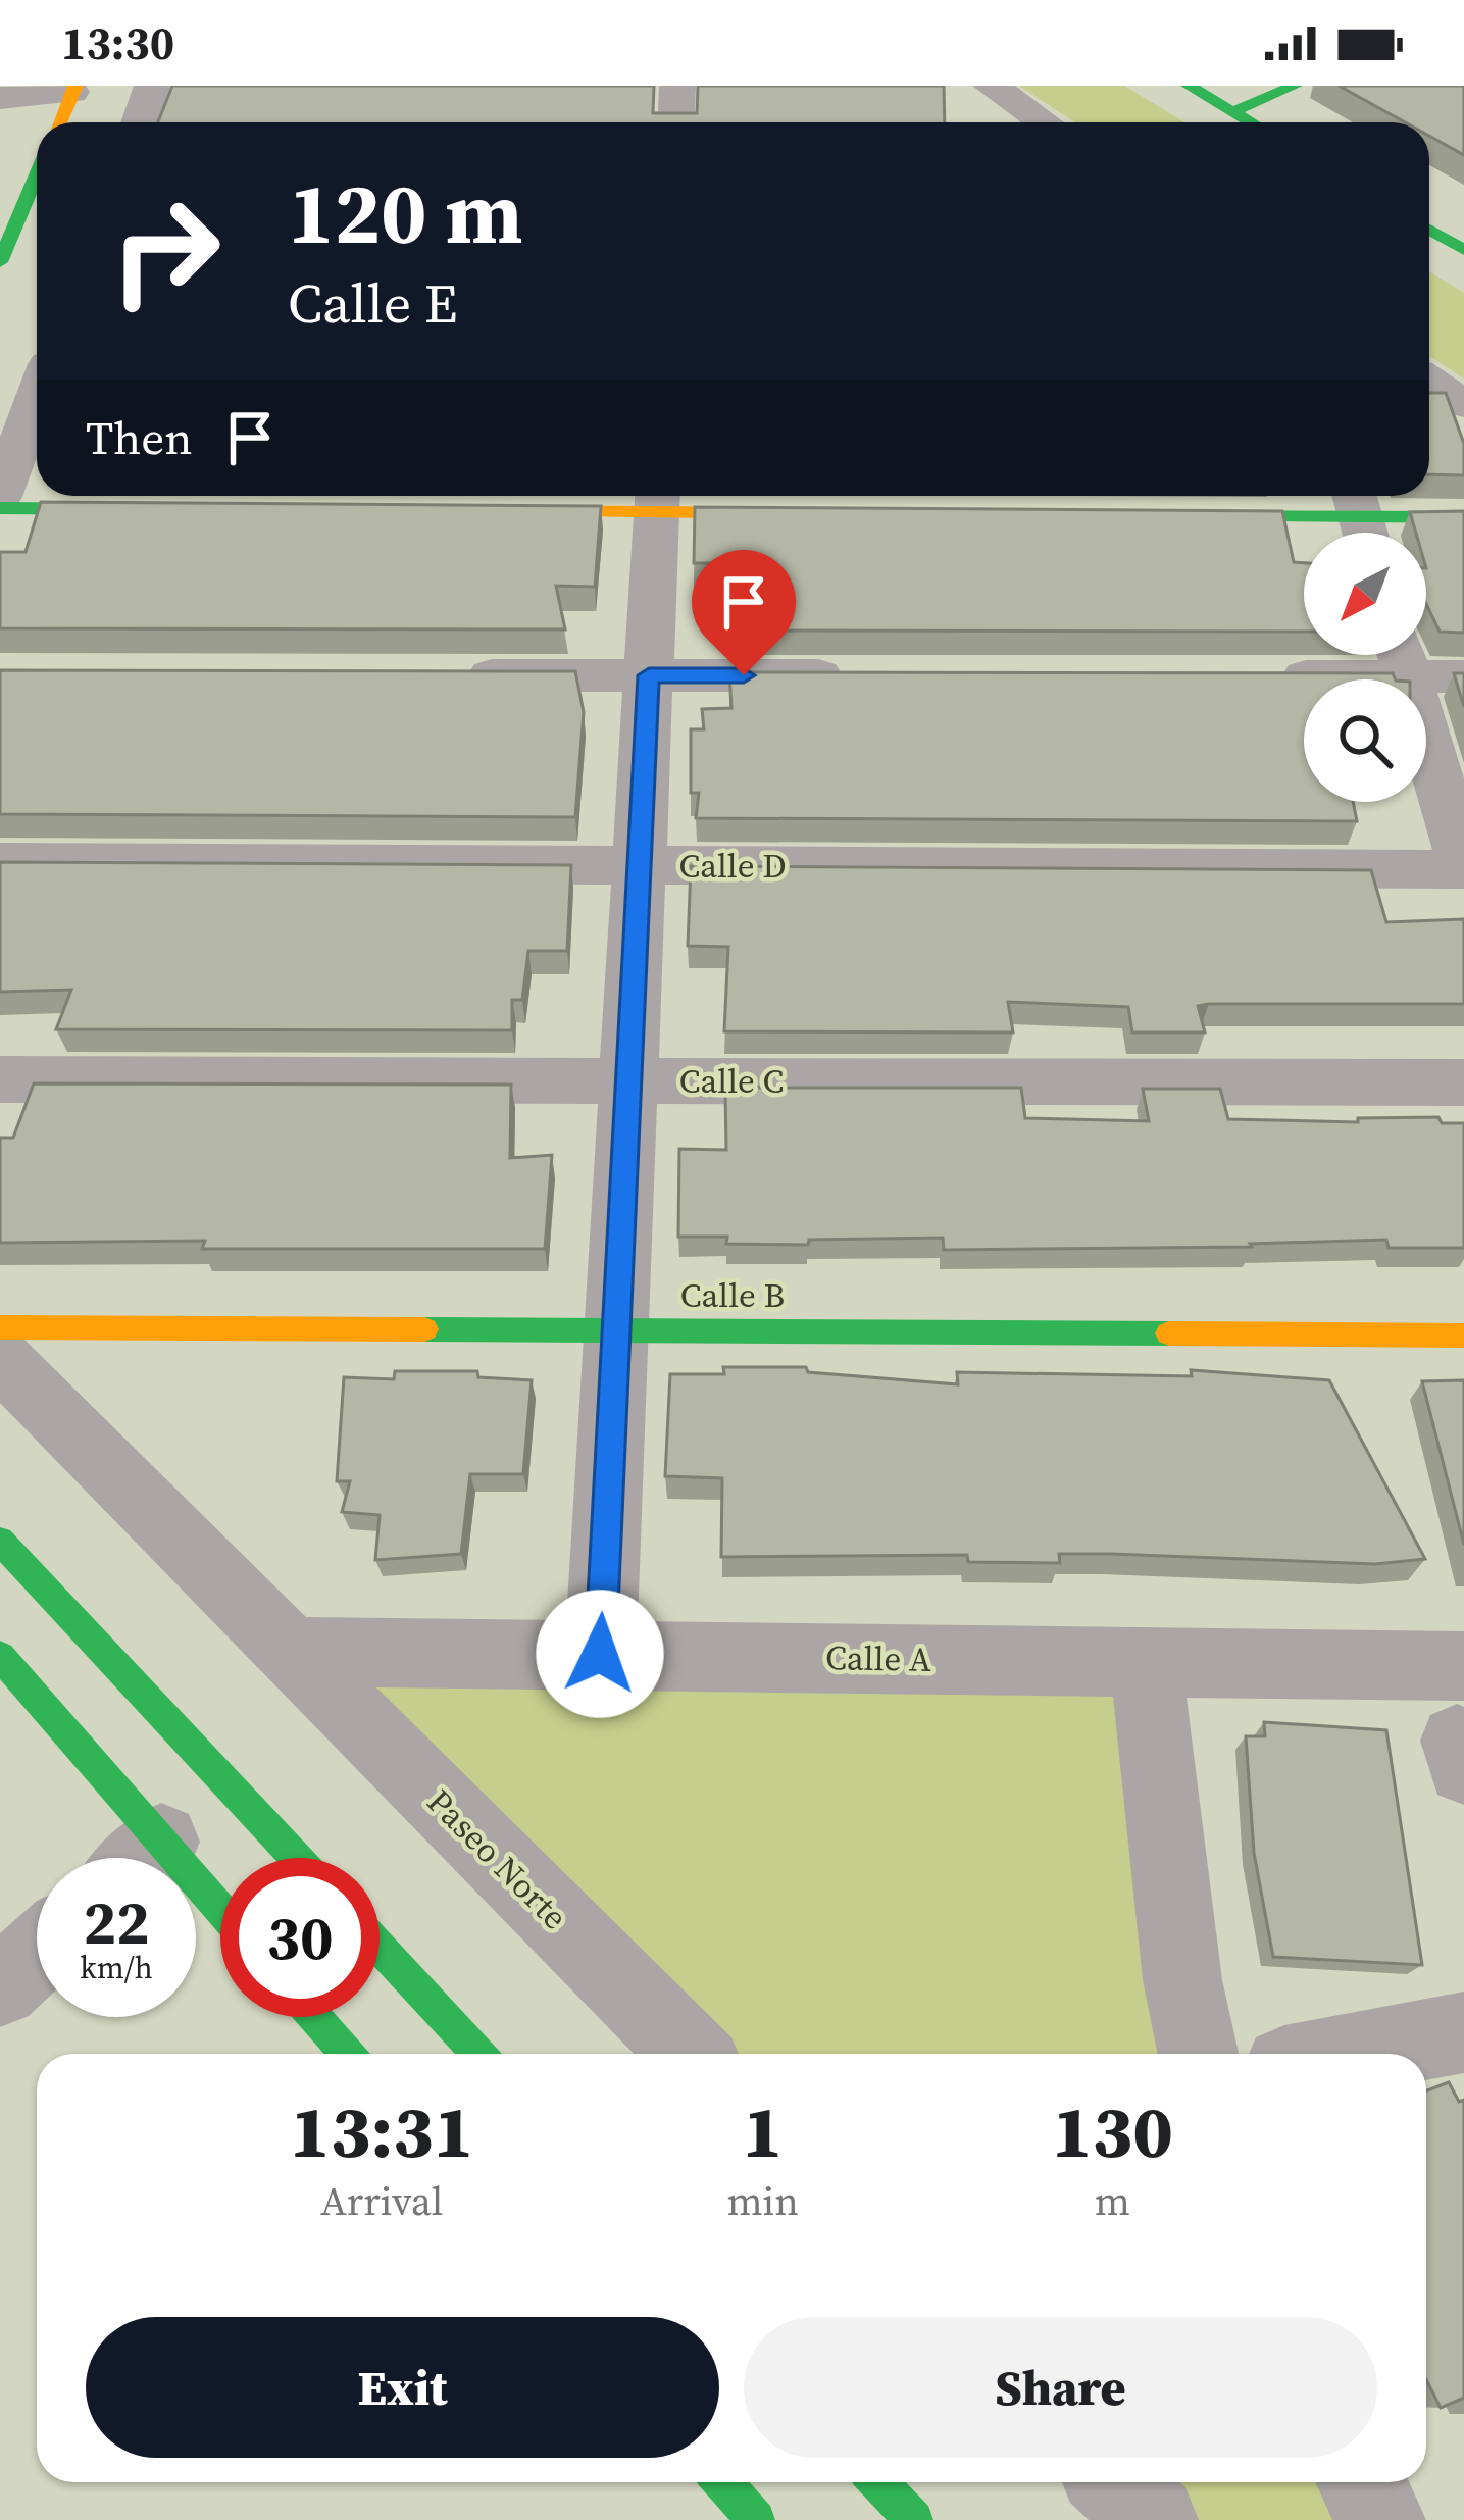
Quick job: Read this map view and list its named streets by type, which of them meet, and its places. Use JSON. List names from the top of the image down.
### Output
{
  "streets": {
    "street": [
      "Calle D",
      "Calle C",
      "Calle B",
      "Calle A",
      "Paseo Norte"
    ]
  },
  "crossings": [
    ["Calle A", "Paseo Norte"]
  ],
  "north": "bottom left",
  "page": {
    "status": "13:30",
    "turn": ["120 m", "Calle E"],
    "then": "Then",
    "speed": "22 km/h",
    "limit": "30",
    "eta": [
      "13:31",
      "Arrival",
      "1",
      "min",
      "130",
      "m"
    ],
    "buttons": ["Exit", "Share"]
  }
}
